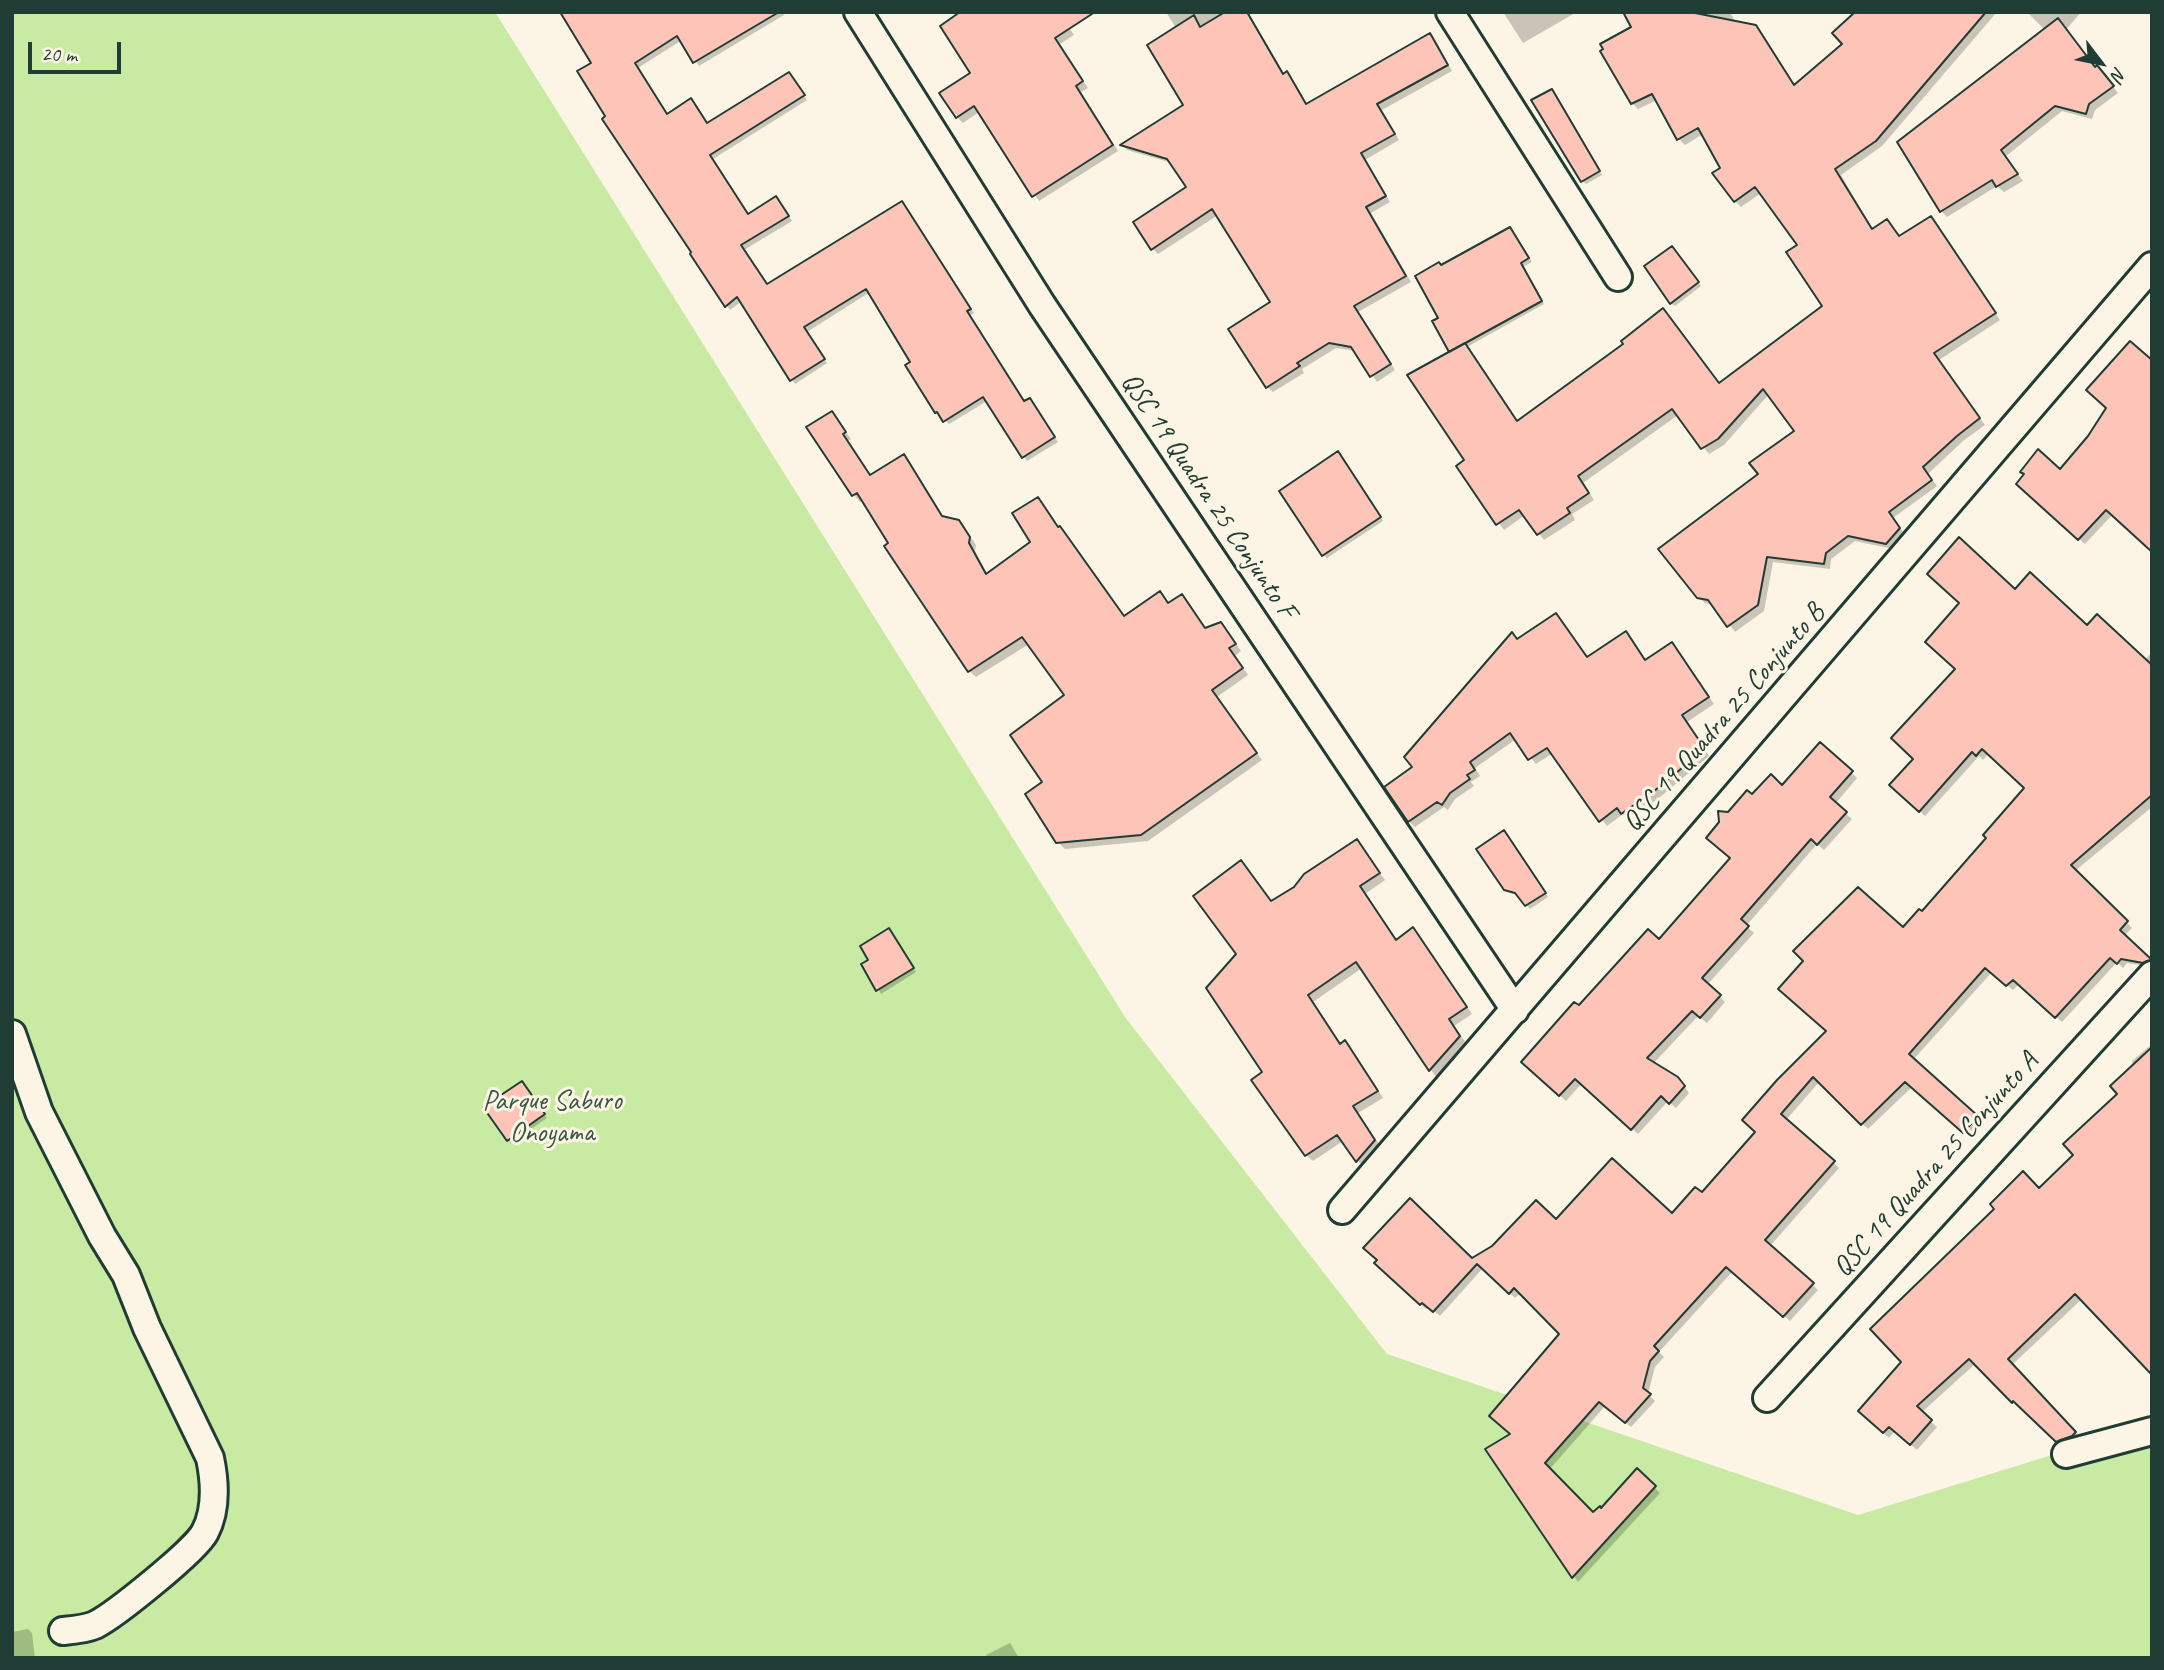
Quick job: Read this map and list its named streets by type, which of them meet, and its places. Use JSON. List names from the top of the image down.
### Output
{
  "streets": {
    "street": ["QSC 19 Quadra 25 Conjunto F", "QSC 19 Quadra 25 Conjunto B", "QSC 19 Quadra 25 Conjunto A"]
  },
  "crossings": [
    ["QSC 19 Quadra 25 Conjunto F", "QSC 19 Quadra 25 Conjunto B"]
  ],
  "parks": ["Parque Saburo Onoyama"],
  "scale_bar": "20 m",
  "north": "bottom right"
}
